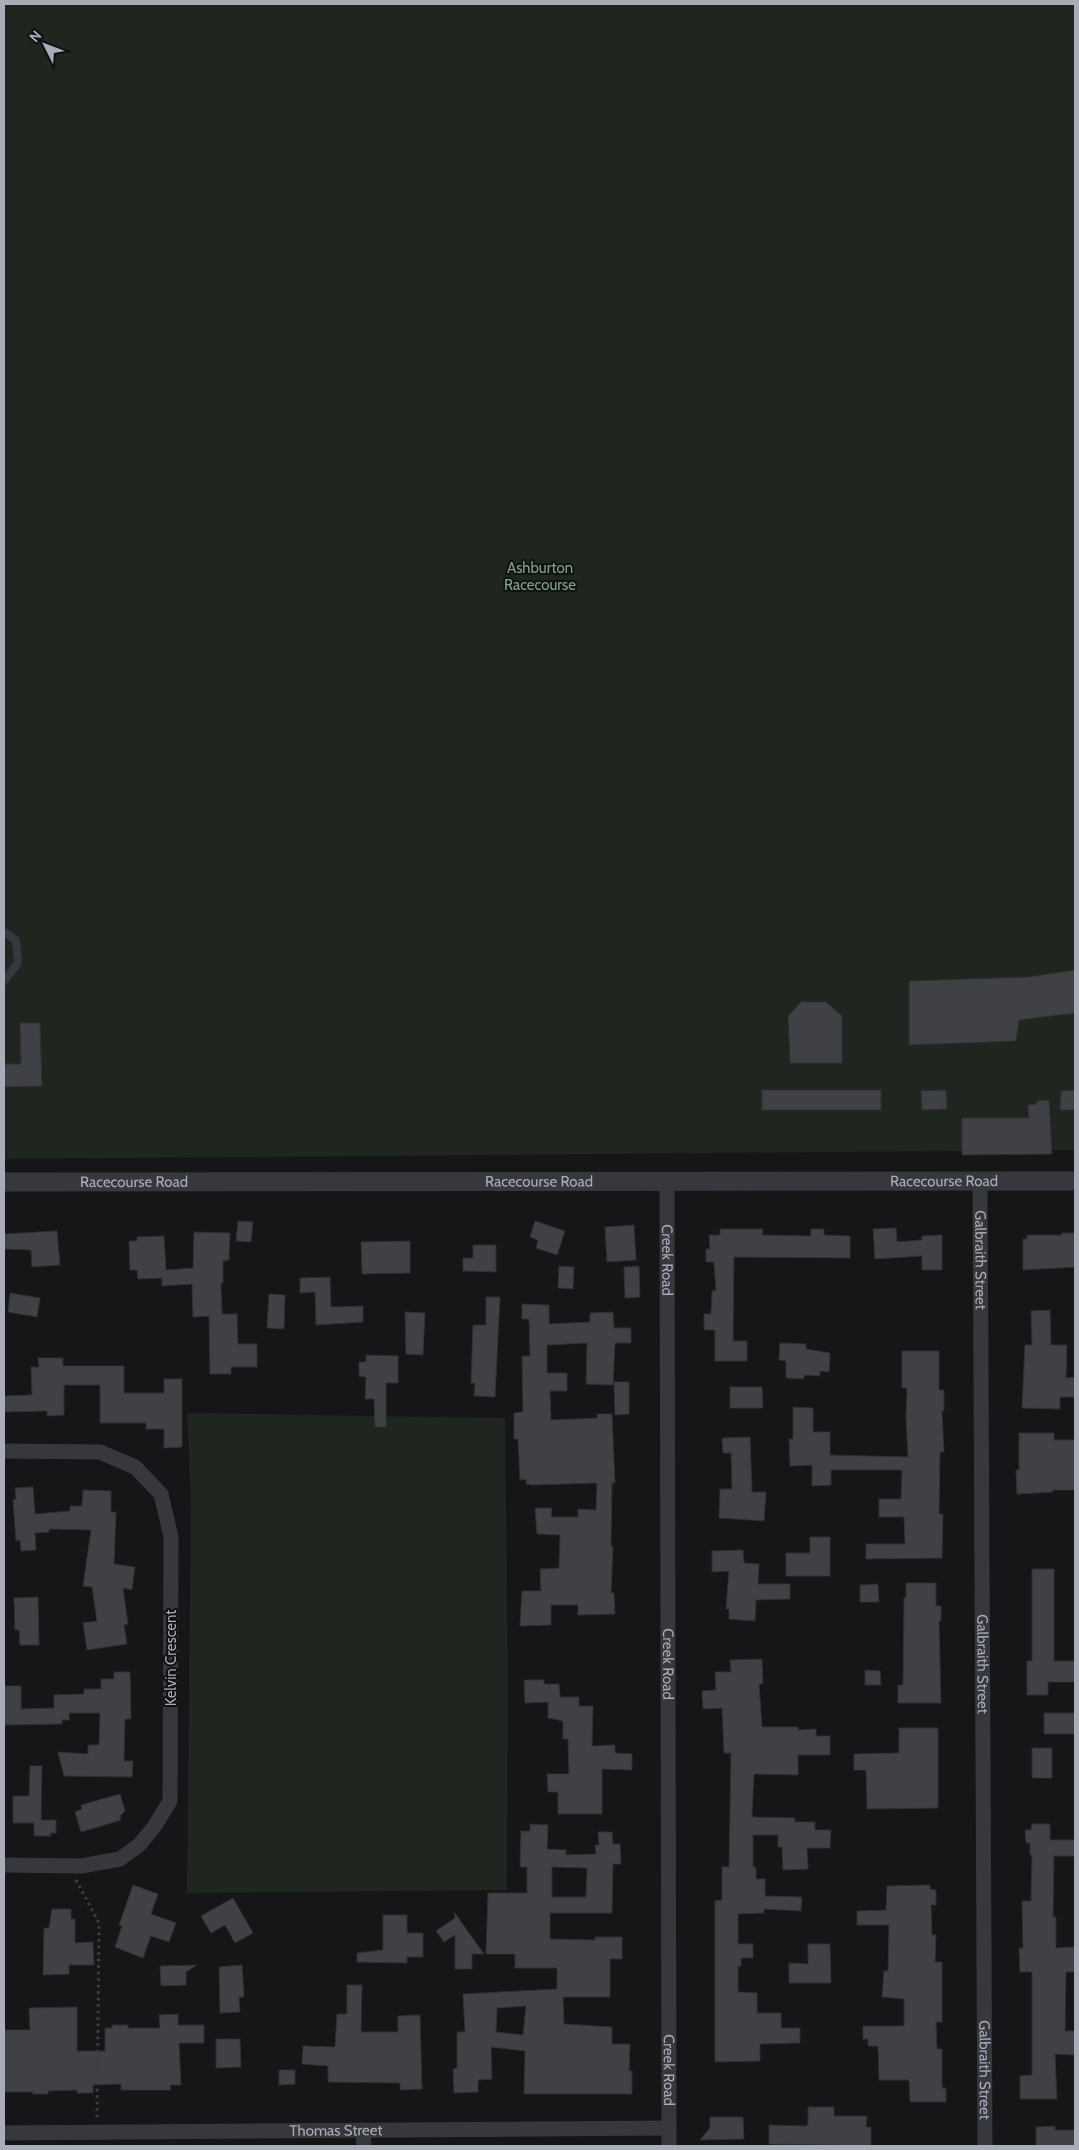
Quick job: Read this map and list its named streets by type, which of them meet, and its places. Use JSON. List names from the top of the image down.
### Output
{
  "streets": {
    "street": [
      "Racecourse Road",
      "Creek Road",
      "Galbraith Street",
      "Kelvin Crescent",
      "Thomas Street"
    ]
  },
  "crossings": [
    ["Racecourse Road", "Creek Road"],
    ["Racecourse Road", "Galbraith Street"],
    ["Creek Road", "Thomas Street"]
  ],
  "parks": ["Ashburton Racecourse"],
  "north": "top left"
}
